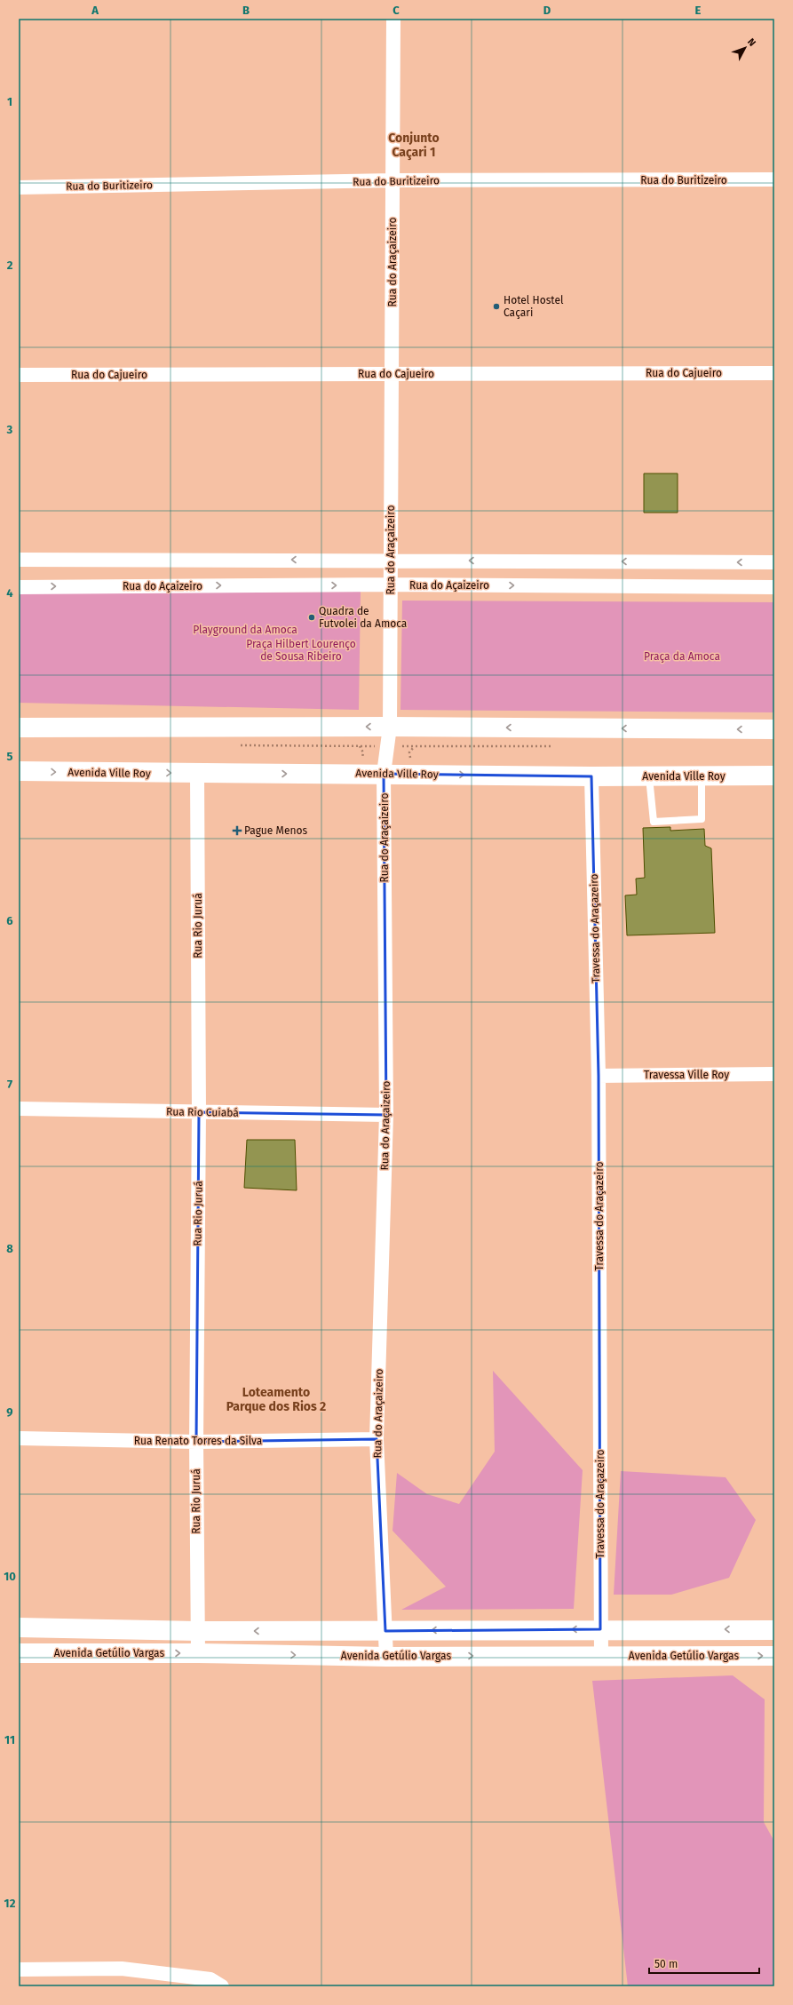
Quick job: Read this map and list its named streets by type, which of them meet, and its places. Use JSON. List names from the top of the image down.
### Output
{
  "streets": {
    "main road": ["Avenida Ville Roy", "Avenida Getúlio Vargas"],
    "street": [
      "Rua do Buritizeiro",
      "Rua do Araçaizeiro",
      "Rua do Cajueiro",
      "Rua do Açaizeiro",
      "Rua Rio Juruá",
      "Travessa do Araçazeiro",
      "Travessa Ville Roy",
      "Rua Rio Cuiabá",
      "Rua Renato Torres da Silva"
    ]
  },
  "crossings": [
    ["Rua do Buritizeiro", "Rua do Araçaizeiro"],
    ["Rua do Araçaizeiro", "Rua do Cajueiro"],
    ["Rua do Araçaizeiro", "Rua do Açaizeiro"],
    ["Rua do Araçaizeiro", "Avenida Ville Roy"],
    ["Rua do Araçaizeiro", "Rua Rio Cuiabá"],
    ["Rua do Araçaizeiro", "Rua Renato Torres da Silva"],
    ["Rua do Araçaizeiro", "Avenida Getúlio Vargas"],
    ["Avenida Ville Roy", "Rua Rio Juruá"],
    ["Avenida Ville Roy", "Travessa do Araçazeiro"],
    ["Rua Rio Juruá", "Rua Rio Cuiabá"],
    ["Rua Rio Juruá", "Rua Renato Torres da Silva"],
    ["Rua Rio Juruá", "Avenida Getúlio Vargas"],
    ["Travessa do Araçazeiro", "Travessa Ville Roy"],
    ["Travessa do Araçazeiro", "Avenida Getúlio Vargas"]
  ],
  "districts": ["Conjunto Caçari 1", "Loteamento Parque dos Rios 2"],
  "parks": ["Playground da Amoca", "Praça Hilbert Lourenço de Sousa Ribeiro", "Praça da Amoca"],
  "places": {
    "other": ["Hotel Hostel Caçari", "Quadra de Futvolei da Amoca"],
    "health": ["Pague Menos"]
  },
  "scale_bar": "50 m",
  "north": "top right",
  "grid": {
    "columns": [
      "A",
      "B",
      "C",
      "D",
      "E"
    ],
    "rows": [
      "1",
      "2",
      "3",
      "4",
      "5",
      "6",
      "7",
      "8",
      "9",
      "10",
      "11",
      "12"
    ]
  }
}
